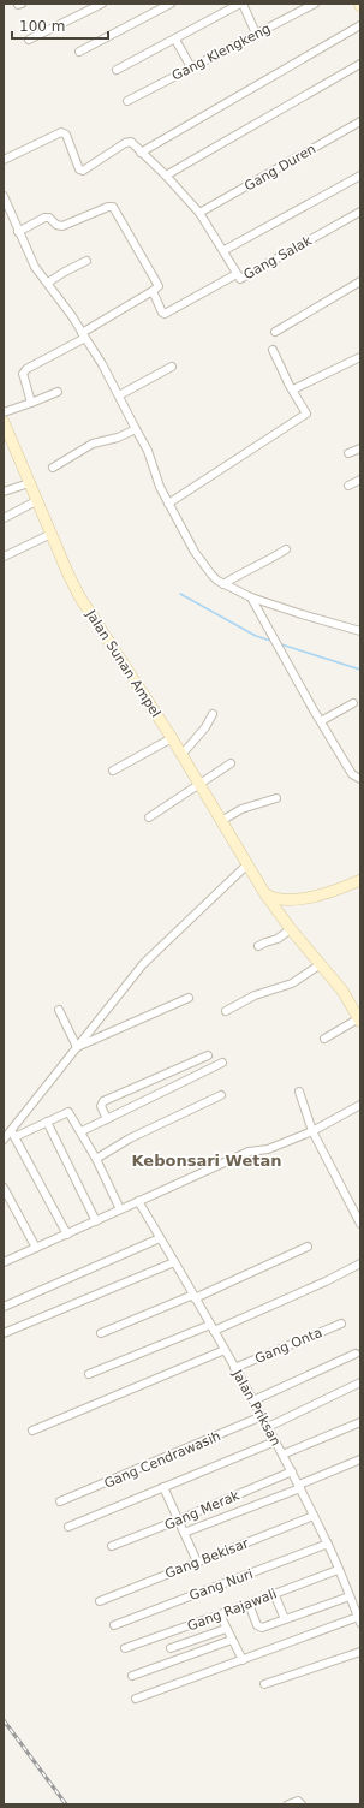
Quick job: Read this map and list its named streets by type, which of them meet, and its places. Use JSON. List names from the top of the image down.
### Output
{
  "streets": {
    "main road": ["Jalan Sunan Ampel"],
    "street": [
      "Gang Klengkeng",
      "Gang Duren",
      "Gang Salak",
      "Gang Onta",
      "Jalan Priksan",
      "Gang Cendrawasih",
      "Gang Merak",
      "Gang Bekisar",
      "Gang Nuri",
      "Gang Rajawali"
    ]
  },
  "crossings": [
    ["Gang Onta", "Jalan Priksan"],
    ["Jalan Priksan", "Gang Cendrawasih"],
    ["Jalan Priksan", "Gang Merak"],
    ["Jalan Priksan", "Gang Bekisar"],
    ["Jalan Priksan", "Gang Nuri"],
    ["Jalan Priksan", "Gang Rajawali"]
  ],
  "districts": ["Kebonsari Wetan"],
  "scale_bar": "100 m"
}
